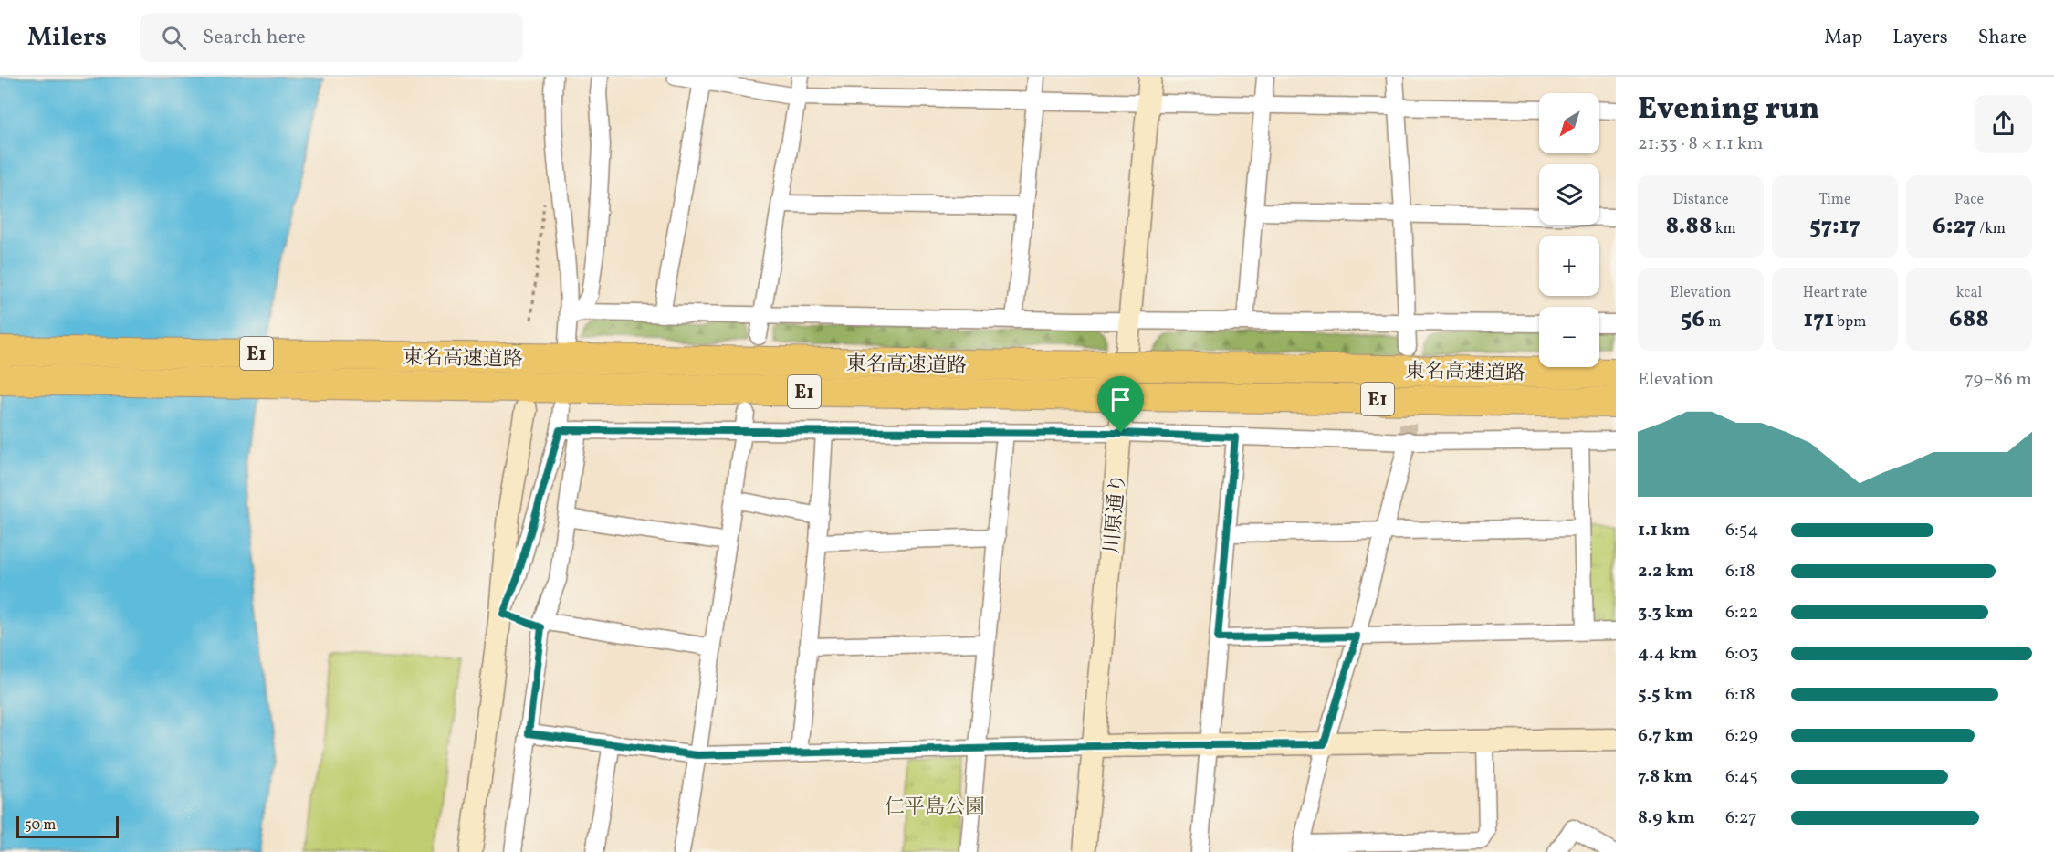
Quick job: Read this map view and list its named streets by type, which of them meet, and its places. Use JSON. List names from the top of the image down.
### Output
{
  "streets": {
    "highway": ["E1", "東名高速道路"],
    "street": ["川原通り"]
  },
  "parks": ["仁平島公園"],
  "scale_bar": "50 m",
  "north": "bottom left",
  "page": {
    "header": "Milers",
    "search": "Search here",
    "nav": ["Map", "Layers", "Share"],
    "heading": ["Evening run", "21:33 · 8 × 1.1 km"],
    "map_buttons": ["+", "−"],
    "stats": [
      ["Distance", "8.88 km"],
      ["Time", "57:17"],
      ["Pace", "6:27 /km"],
      ["Elevation", "56 m"],
      ["Heart rate", "171 bpm"],
      ["kcal", "688"]
    ],
    "chart": ["Elevation", "79–86 m"],
    "list": [
      {
        "name": "1.1 km",
        "note": "6:54"
      },
      {
        "name": "2.2 km",
        "note": "6:18"
      },
      {
        "name": "3.3 km",
        "note": "6:22"
      },
      {
        "name": "4.4 km",
        "note": "6:03"
      },
      {
        "name": "5.5 km",
        "note": "6:18"
      },
      {
        "name": "6.7 km",
        "note": "6:29"
      },
      {
        "name": "7.8 km",
        "note": "6:45"
      },
      {
        "name": "8.9 km",
        "note": "6:27"
      }
    ],
    "scale": "50 m"
  }
}
